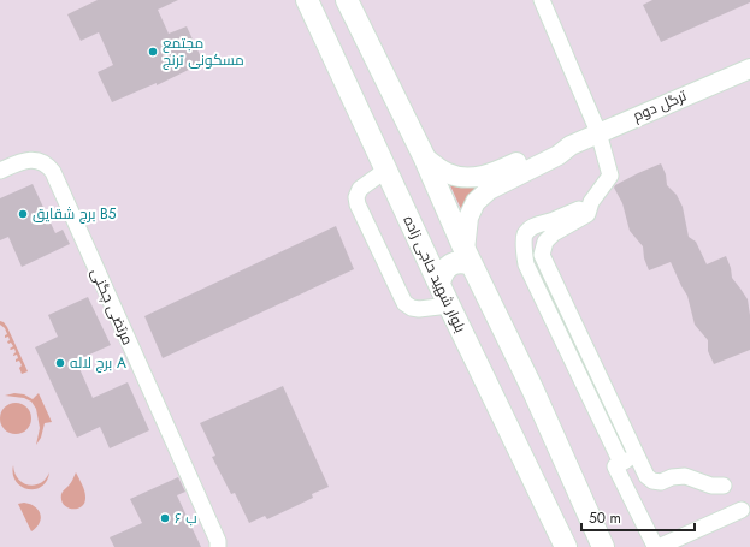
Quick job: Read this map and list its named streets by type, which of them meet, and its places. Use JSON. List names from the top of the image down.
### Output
{
  "streets": {
    "main road": ["بلوار شهید حاجی زاده"],
    "street": ["ترگل دوم", "مرتضی چگنی"]
  },
  "places": [
    "مجتمع مسکونی ترنج",
    "برج شقایق B5",
    "برج لاله A",
    "ب ۶"
  ],
  "scale_bar": "50 m"
}
